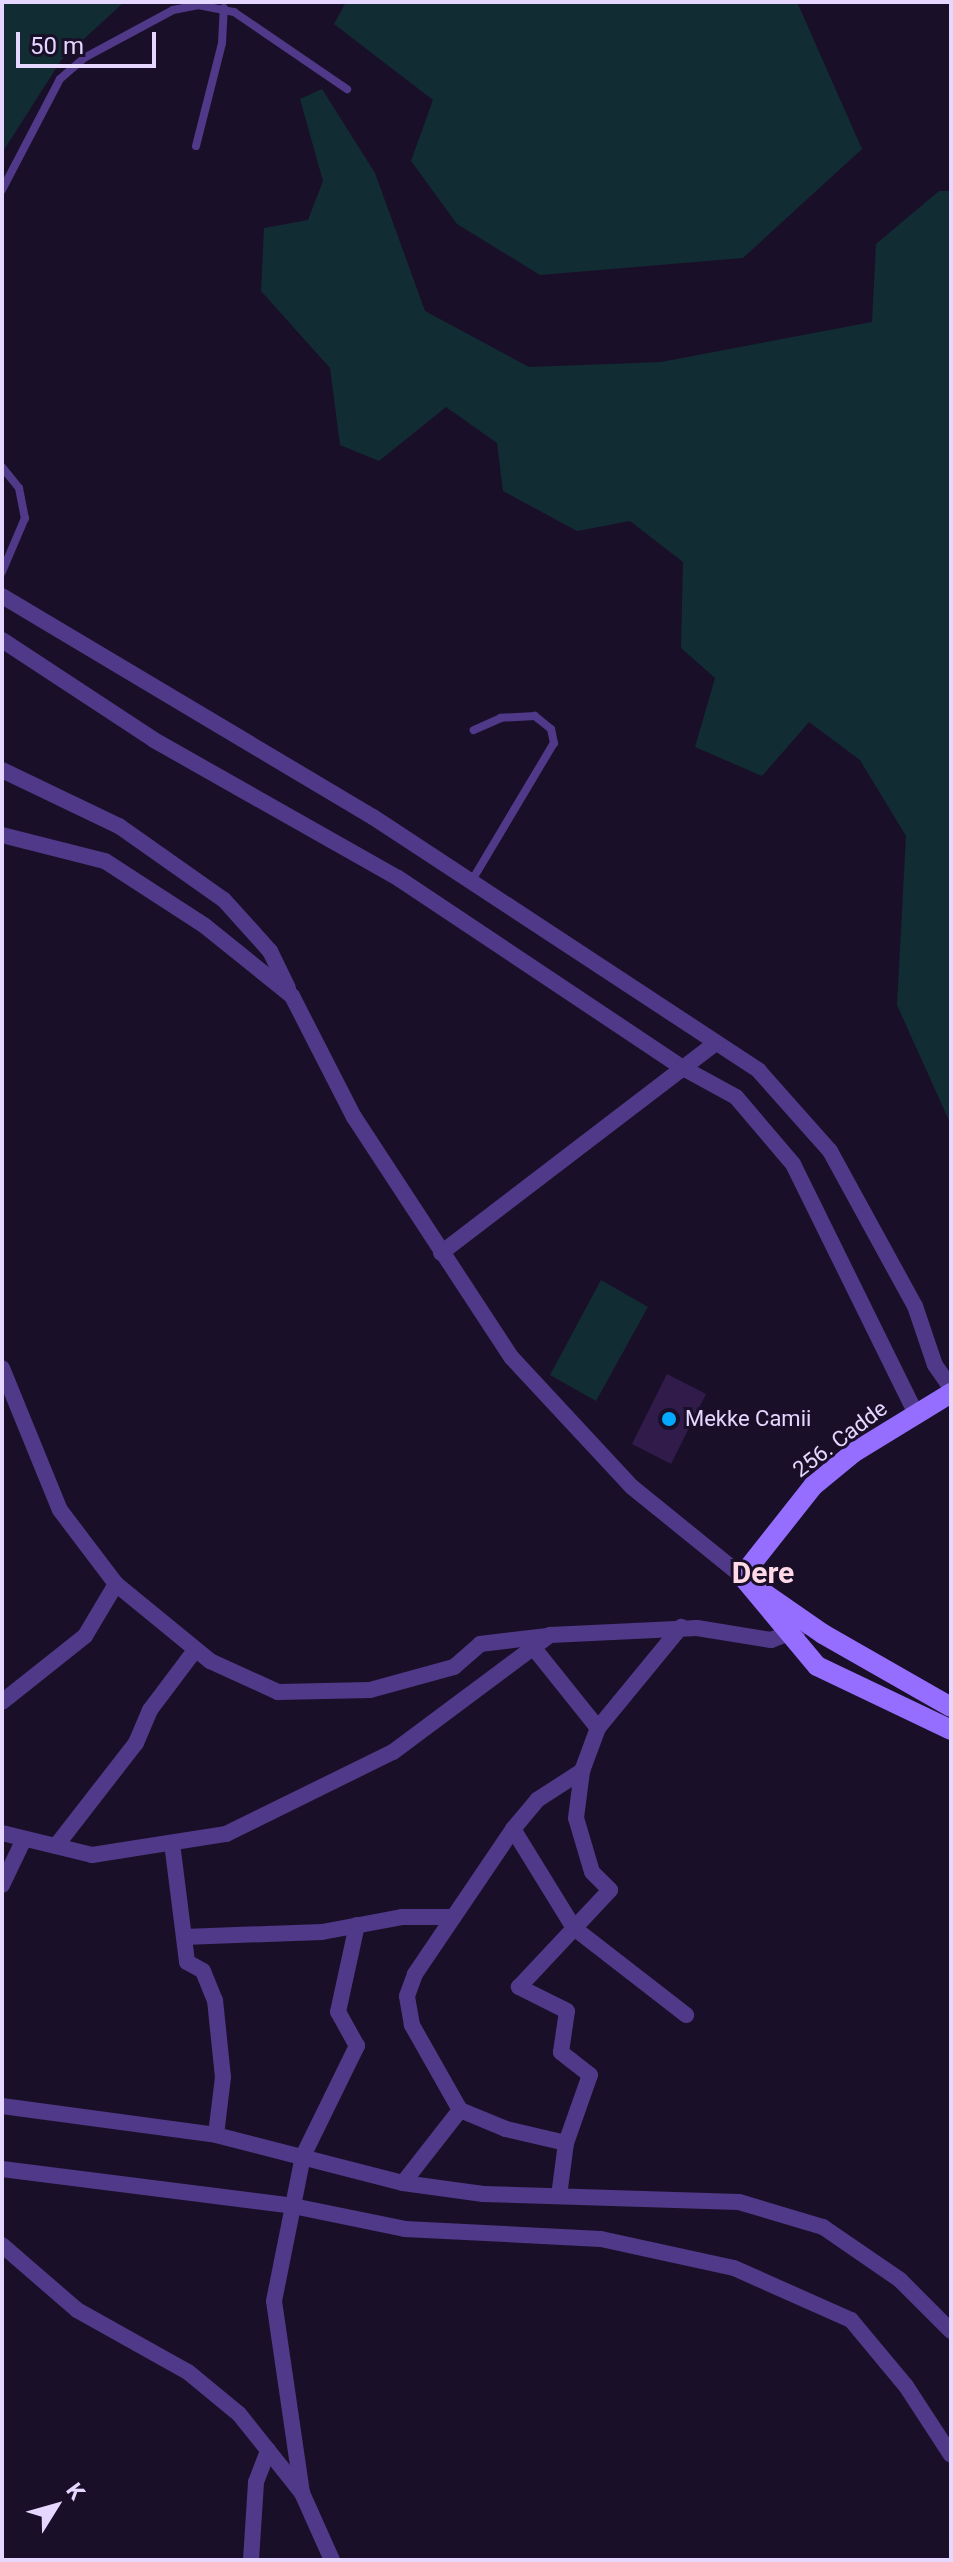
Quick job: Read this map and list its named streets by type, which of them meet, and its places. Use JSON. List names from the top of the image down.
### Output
{
  "streets": {
    "street": ["256. Cadde"]
  },
  "districts": ["Dere"],
  "places": ["Mekke Camii"],
  "scale_bar": "50 m",
  "north": "top right"
}
